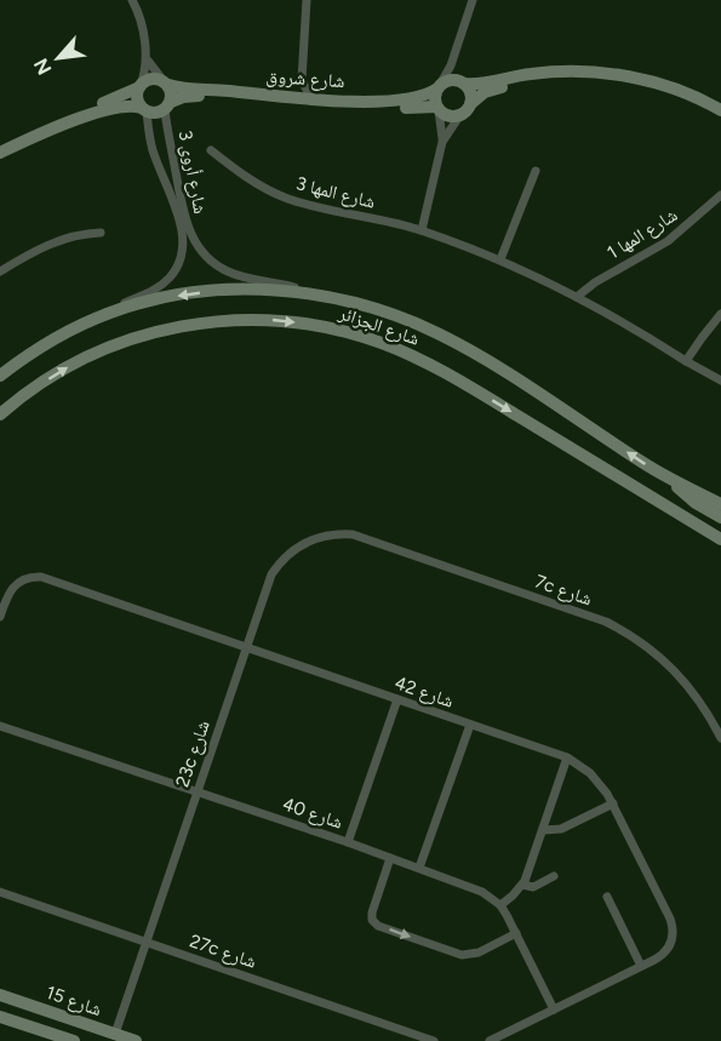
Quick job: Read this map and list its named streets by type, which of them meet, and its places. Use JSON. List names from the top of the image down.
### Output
{
  "streets": {
    "street": [
      "شارع شروق",
      "شارع أروى 3",
      "شارع المها 3",
      "شارع المها 1",
      "شارع الجزائر",
      "7c شارع",
      "شارع 42",
      "23c شارع",
      "شارع 40",
      "27c شارع",
      "شارع 15"
    ]
  },
  "crossings": [
    ["شارع شروق", "شارع أروى 3"],
    ["شارع أروى 3", "شارع الجزائر"],
    ["شارع المها 3", "شارع المها 1"],
    ["7c شارع", "23c شارع"],
    ["شارع 42", "23c شارع"],
    ["23c شارع", "شارع 40"],
    ["23c شارع", "27c شارع"],
    ["23c شارع", "شارع 15"]
  ],
  "north": "bottom left"
}
